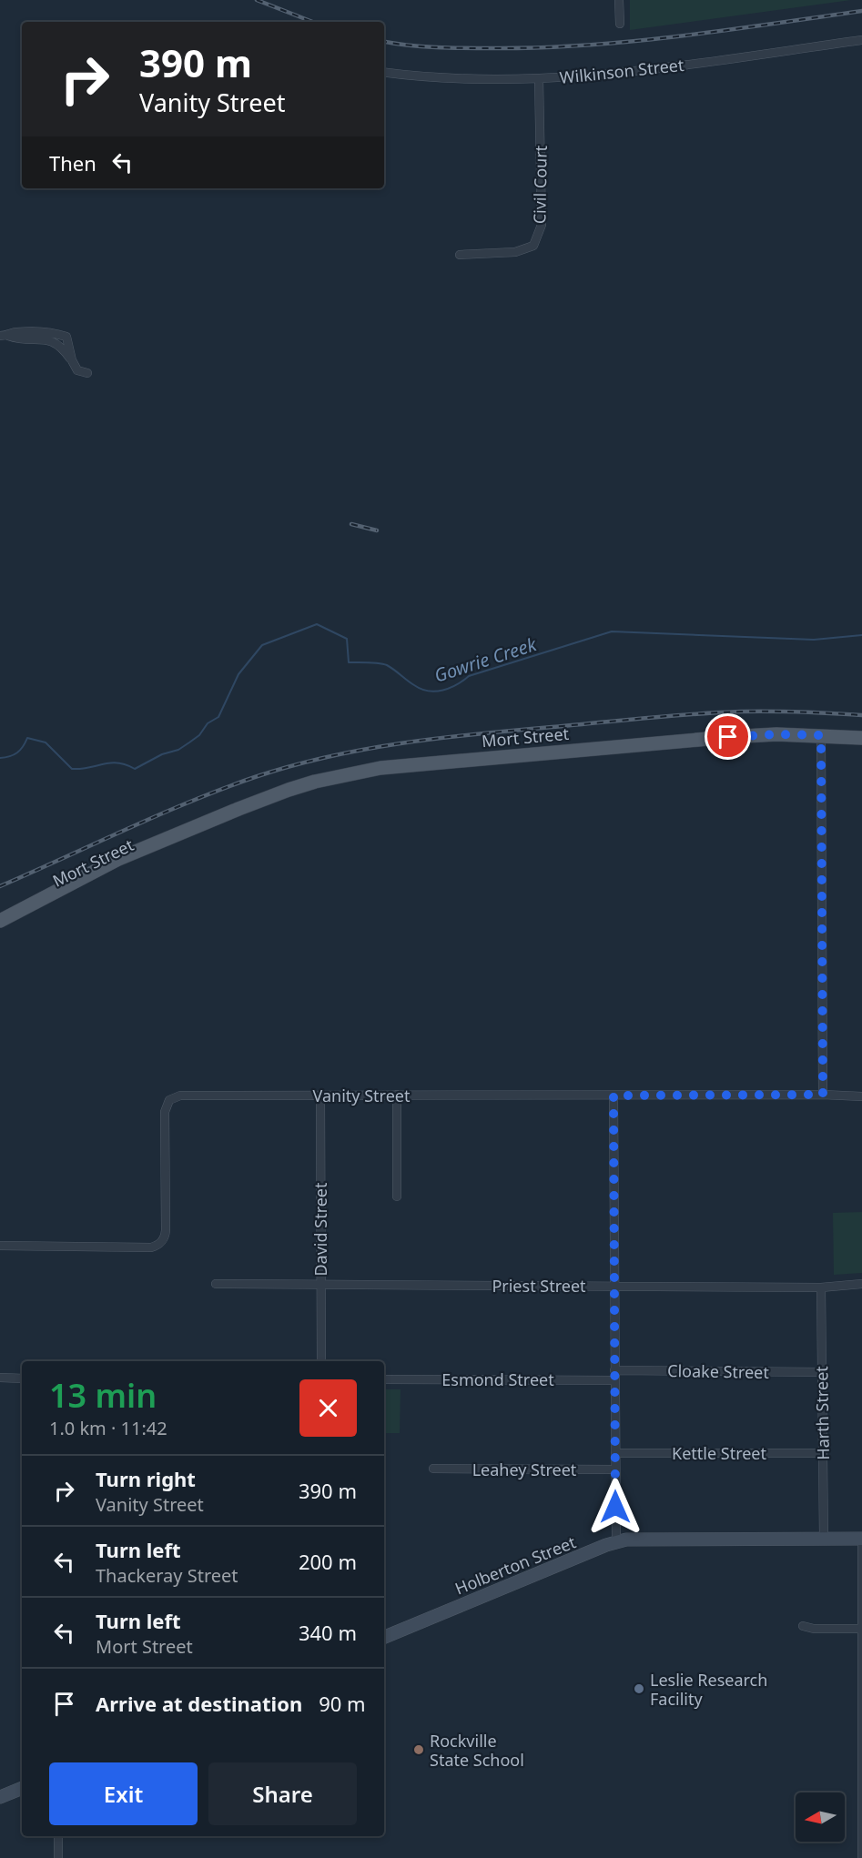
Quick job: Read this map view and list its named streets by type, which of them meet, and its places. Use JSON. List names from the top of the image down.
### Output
{
  "streets": {
    "main road": ["Mort Street", "Holberton Street"],
    "street": [
      "Wilkinson Street",
      "Civil Court",
      "Vanity Street",
      "David Street",
      "Priest Street",
      "Cloake Street",
      "Esmond Street",
      "Harth Street",
      "Kettle Street",
      "Leahey Street"
    ]
  },
  "crossings": [
    ["Wilkinson Street", "Civil Court"],
    ["Vanity Street", "David Street"],
    ["David Street", "Priest Street"],
    ["Priest Street", "Harth Street"],
    ["Cloake Street", "Harth Street"],
    ["Harth Street", "Kettle Street"],
    ["Harth Street", "Holberton Street"]
  ],
  "water": ["Gowrie Creek"],
  "places": ["Leslie Research Facility", "Rockville State School"],
  "north": "left",
  "page": {
    "turn": ["390 m", "Vanity Street"],
    "then": "Then",
    "heading": ["13 min", "1.0 km · 11:42"],
    "list": [
      {
        "name": "Turn right",
        "note": "Vanity Street",
        "value": "390 m"
      },
      {
        "name": "Turn left",
        "note": "Thackeray Street",
        "value": "200 m"
      },
      {
        "name": "Turn left",
        "note": "Mort Street",
        "value": "340 m"
      },
      {
        "name": "Arrive at destination",
        "value": "90 m"
      }
    ],
    "buttons": ["Exit", "Share"]
  }
}
